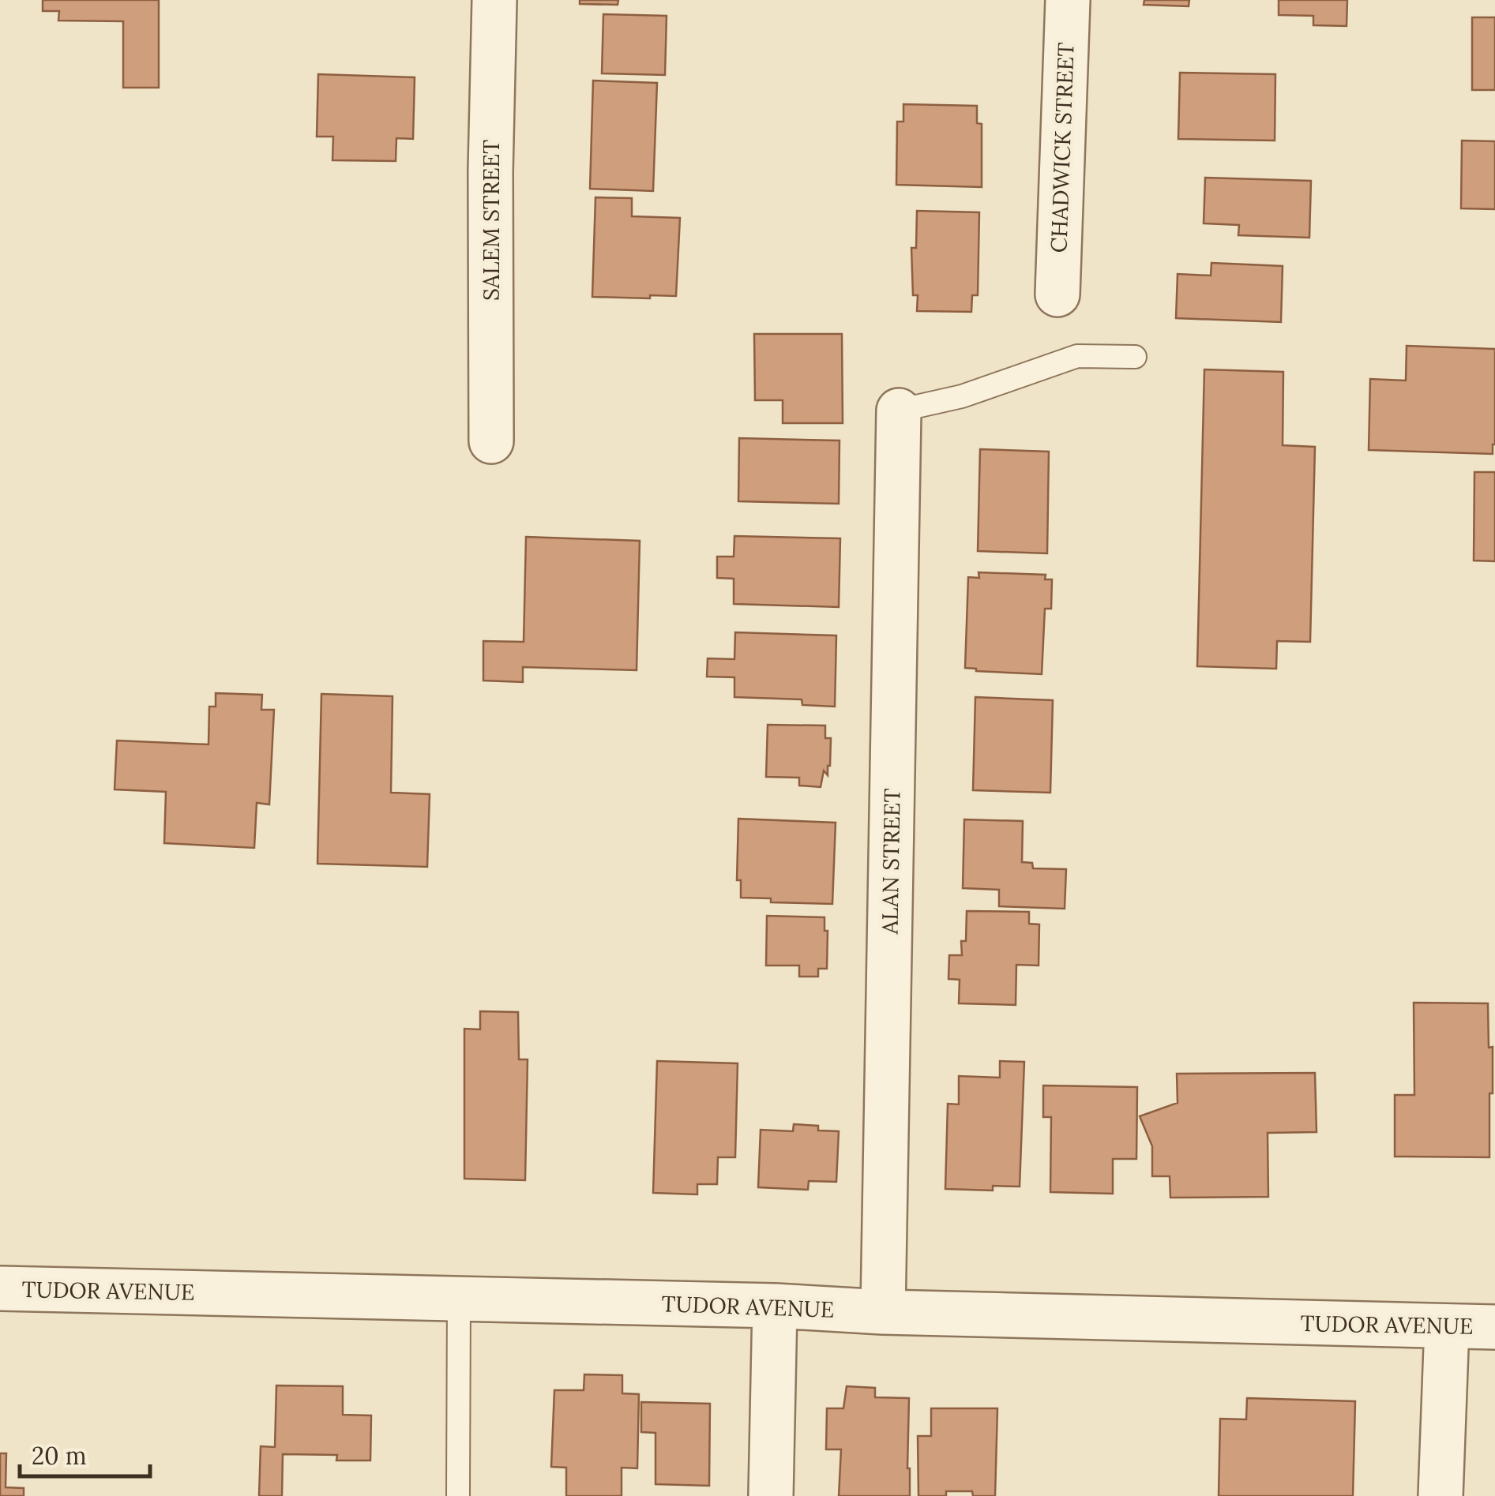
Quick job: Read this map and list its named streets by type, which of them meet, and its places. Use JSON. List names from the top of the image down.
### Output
{
  "streets": {
    "street": [
      "CHADWICK STREET",
      "SALEM STREET",
      "ALAN STREET",
      "TUDOR AVENUE"
    ]
  },
  "crossings": [
    ["ALAN STREET", "TUDOR AVENUE"]
  ],
  "scale_bar": "20 m"
}
